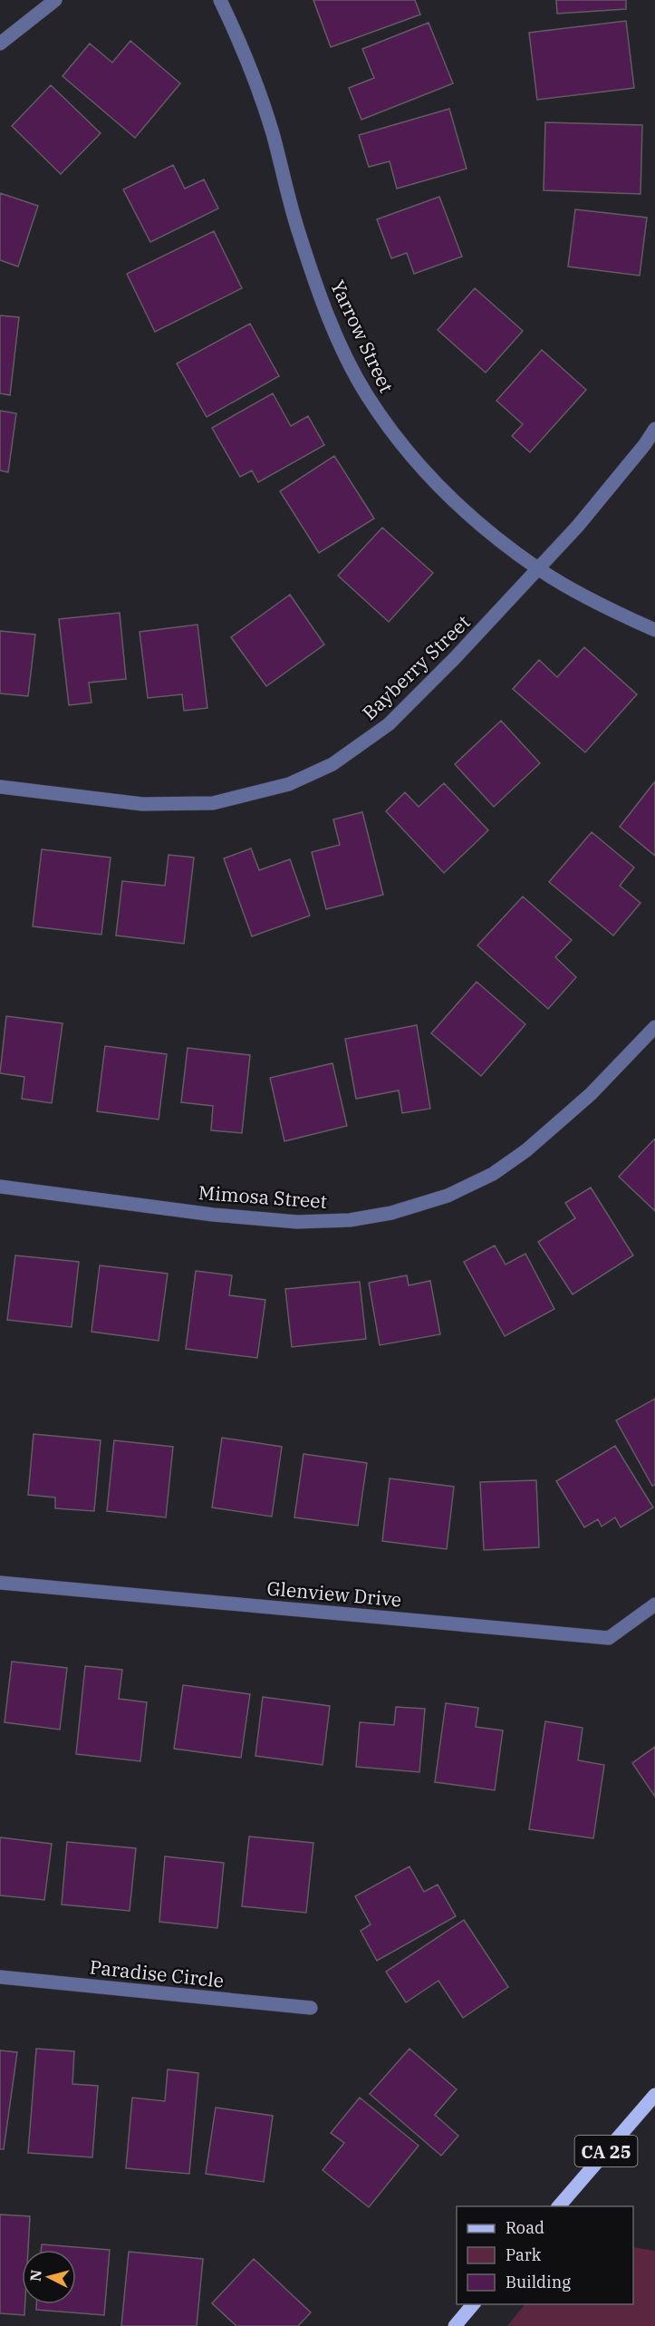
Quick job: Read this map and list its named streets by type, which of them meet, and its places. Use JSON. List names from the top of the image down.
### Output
{
  "streets": {
    "main road": ["CA 25"],
    "street": [
      "Yarrow Street",
      "Bayberry Street",
      "Mimosa Street",
      "Glenview Drive",
      "Paradise Circle"
    ]
  },
  "crossings": [
    ["Yarrow Street", "Bayberry Street"]
  ],
  "legend": ["Road", "Park", "Building"],
  "north": "left"
}
